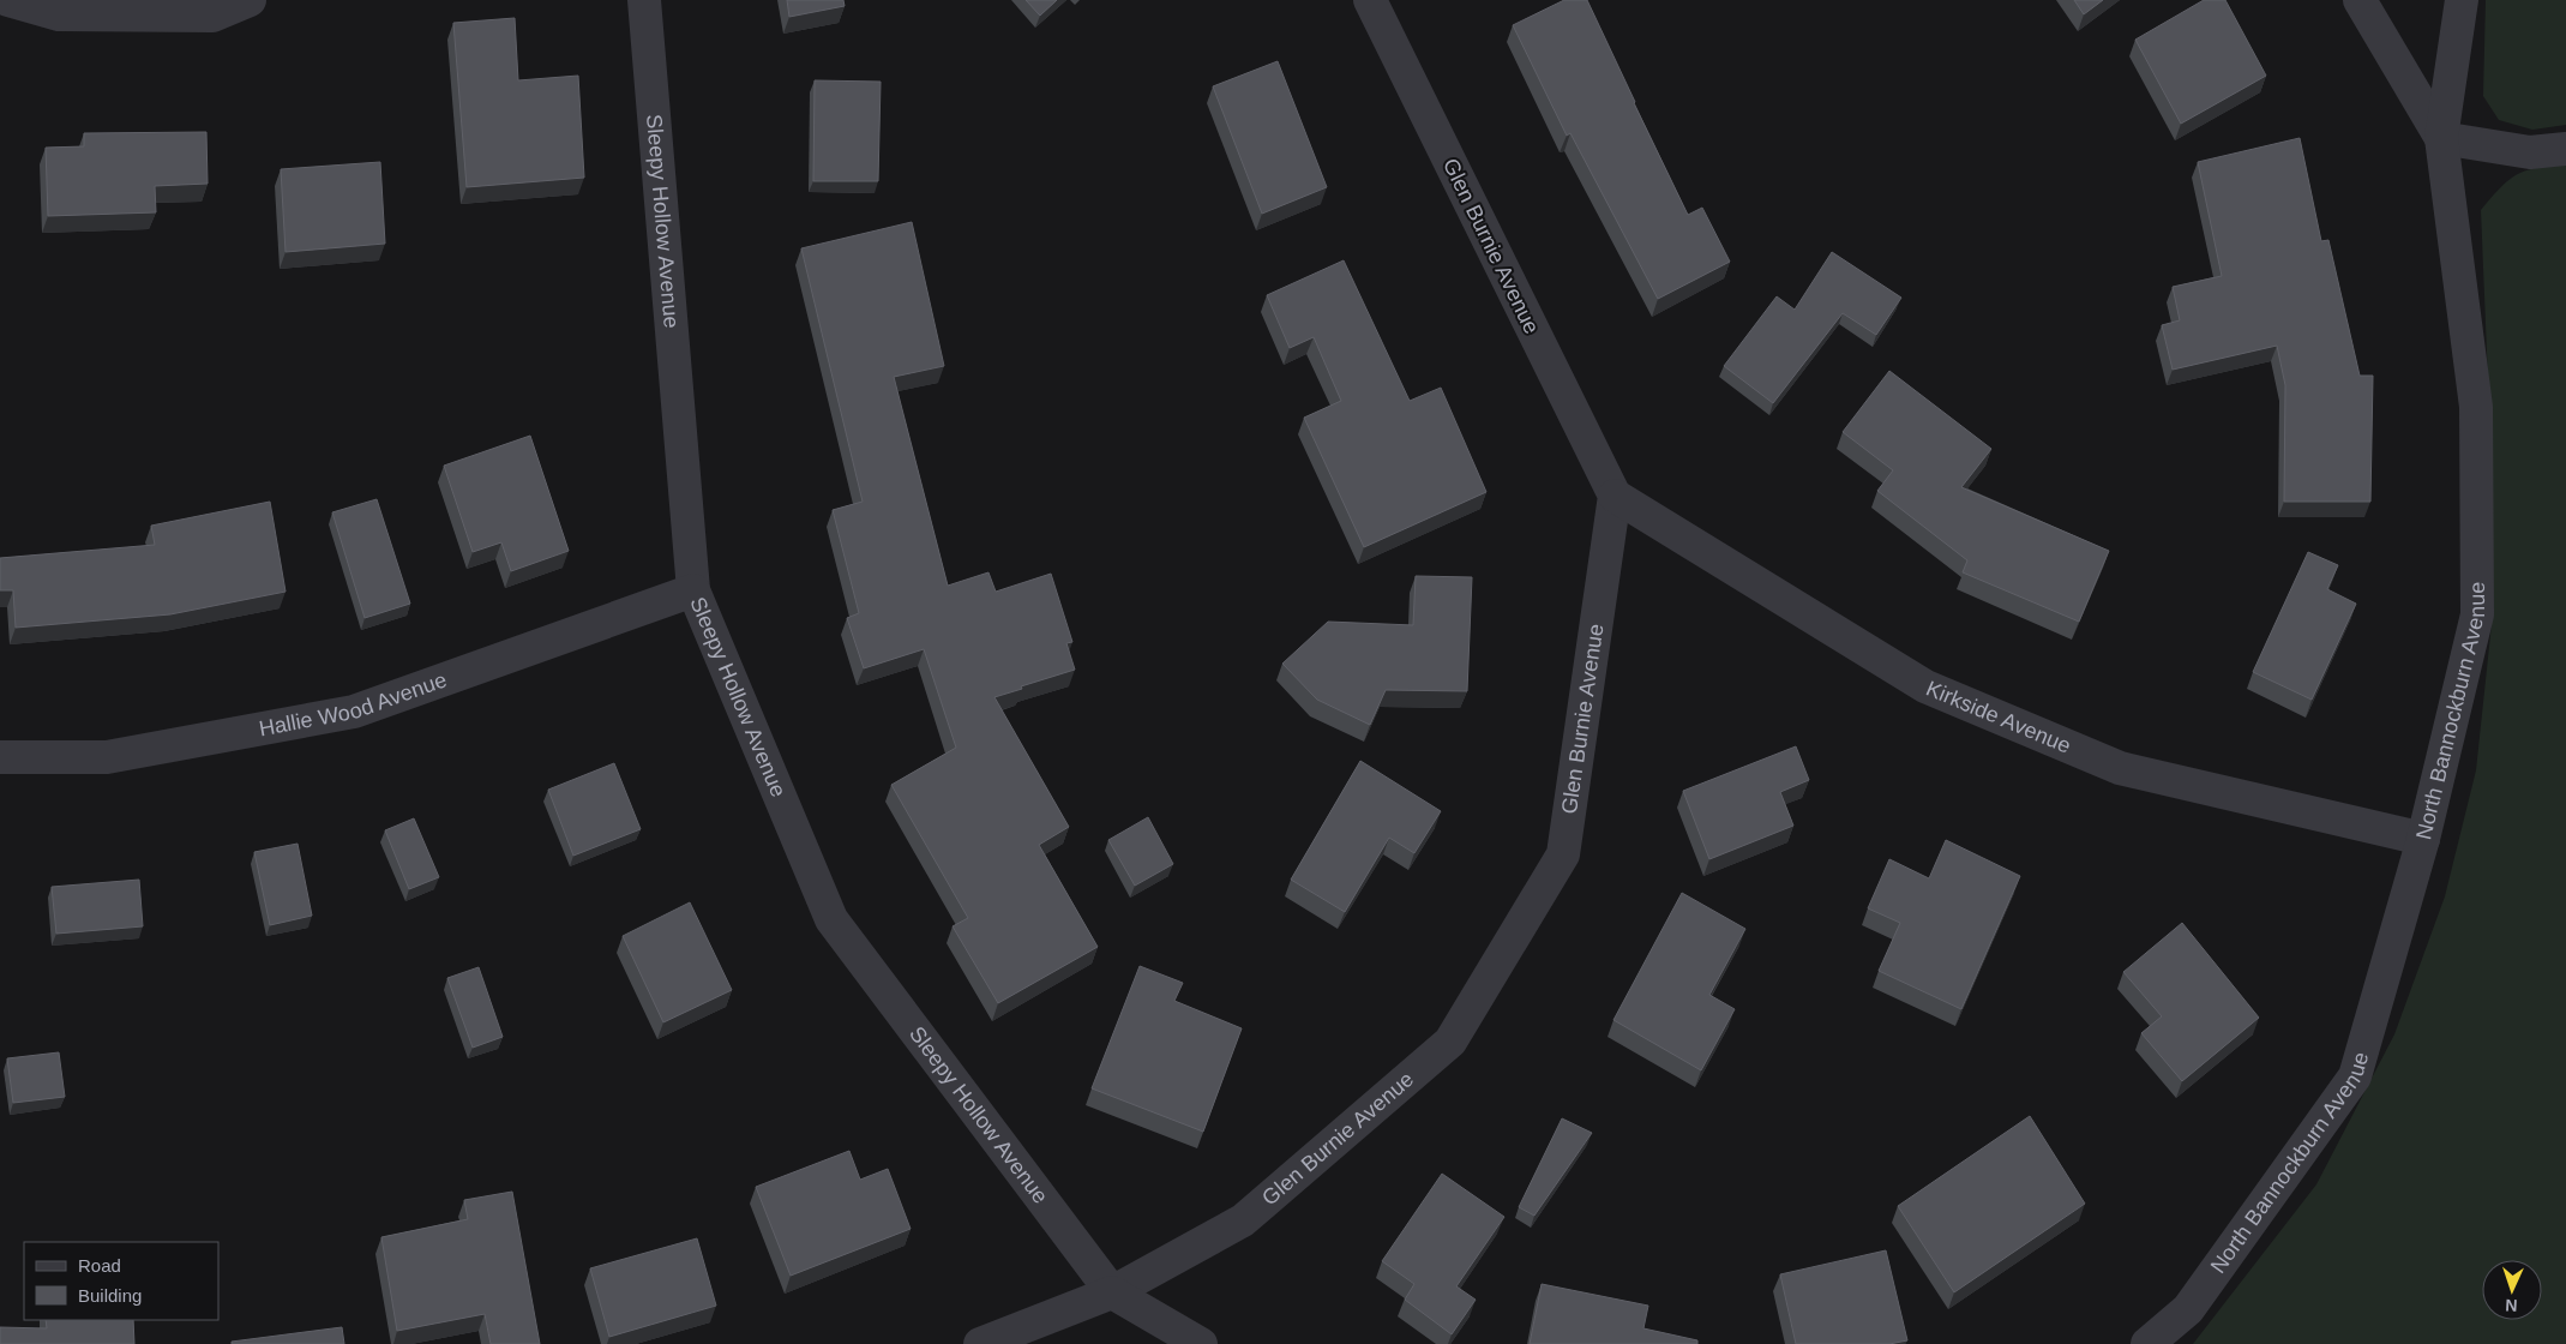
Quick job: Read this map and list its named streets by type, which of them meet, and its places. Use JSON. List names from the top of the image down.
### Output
{
  "streets": {
    "street": [
      "Sleepy Hollow Avenue",
      "Glen Burnie Avenue",
      "Hallie Wood Avenue",
      "North Bannockburn Avenue",
      "Kirkside Avenue"
    ]
  },
  "crossings": [
    ["Sleepy Hollow Avenue", "Glen Burnie Avenue"],
    ["Sleepy Hollow Avenue", "Hallie Wood Avenue"],
    ["Glen Burnie Avenue", "Kirkside Avenue"],
    ["North Bannockburn Avenue", "Kirkside Avenue"]
  ],
  "legend": ["Road", "Building"],
  "north": "bottom"
}
